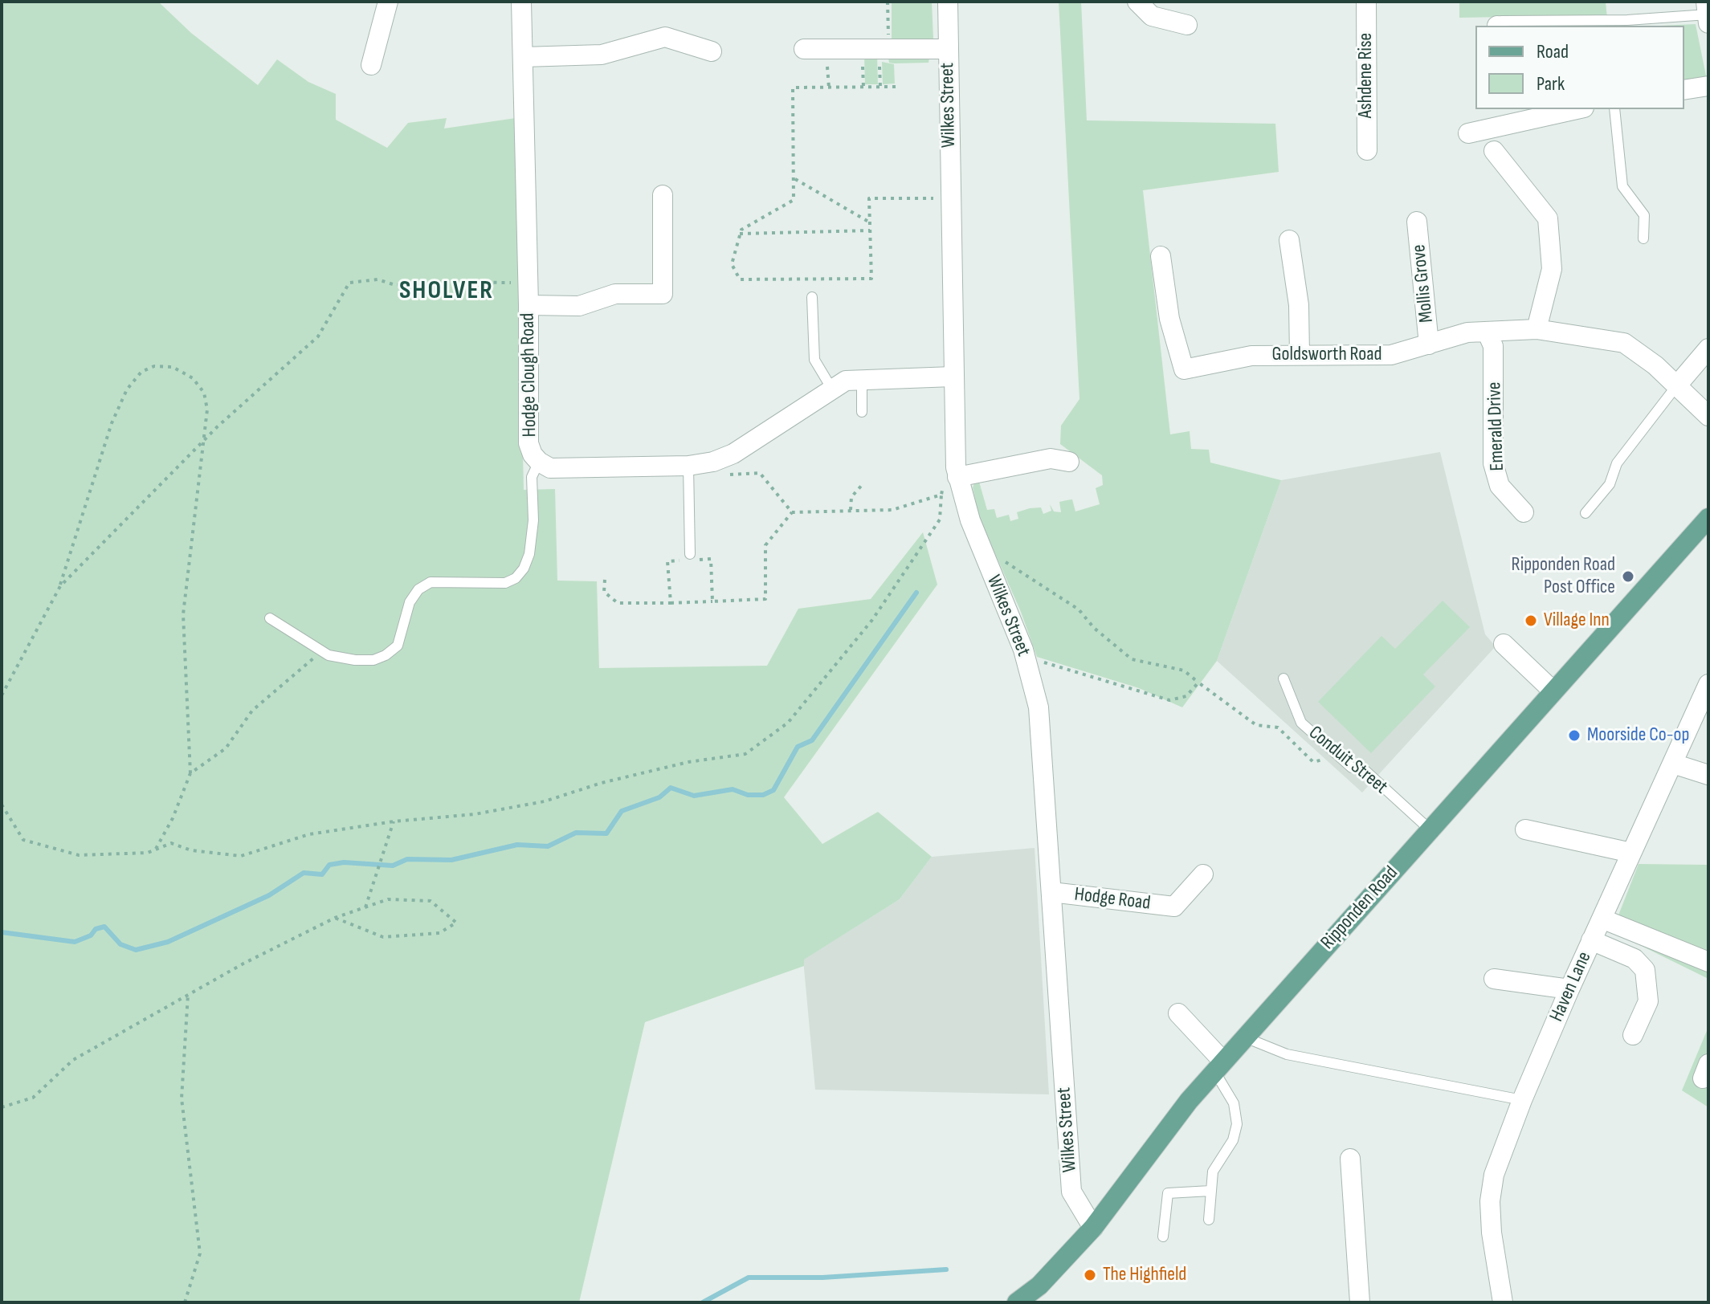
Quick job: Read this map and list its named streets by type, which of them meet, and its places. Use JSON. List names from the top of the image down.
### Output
{
  "streets": {
    "main road": ["Ripponden Road"],
    "street": [
      "Ashdene Rise",
      "Wilkes Street",
      "Mollis Grove",
      "Goldsworth Road",
      "Hodge Clough Road",
      "Emerald Drive",
      "Hodge Road",
      "Haven Lane"
    ],
    "lane": ["Conduit Street"]
  },
  "crossings": [
    ["Wilkes Street", "Hodge Clough Road"],
    ["Wilkes Street", "Hodge Road"],
    ["Wilkes Street", "Ripponden Road"],
    ["Mollis Grove", "Goldsworth Road"],
    ["Goldsworth Road", "Emerald Drive"],
    ["Conduit Street", "Ripponden Road"]
  ],
  "districts": ["SHOLVER"],
  "places": [
    "Ripponden Road Post Office",
    "Village Inn",
    "Moorside Co-op",
    "The Highfield"
  ],
  "legend": ["Road", "Park"]
}
